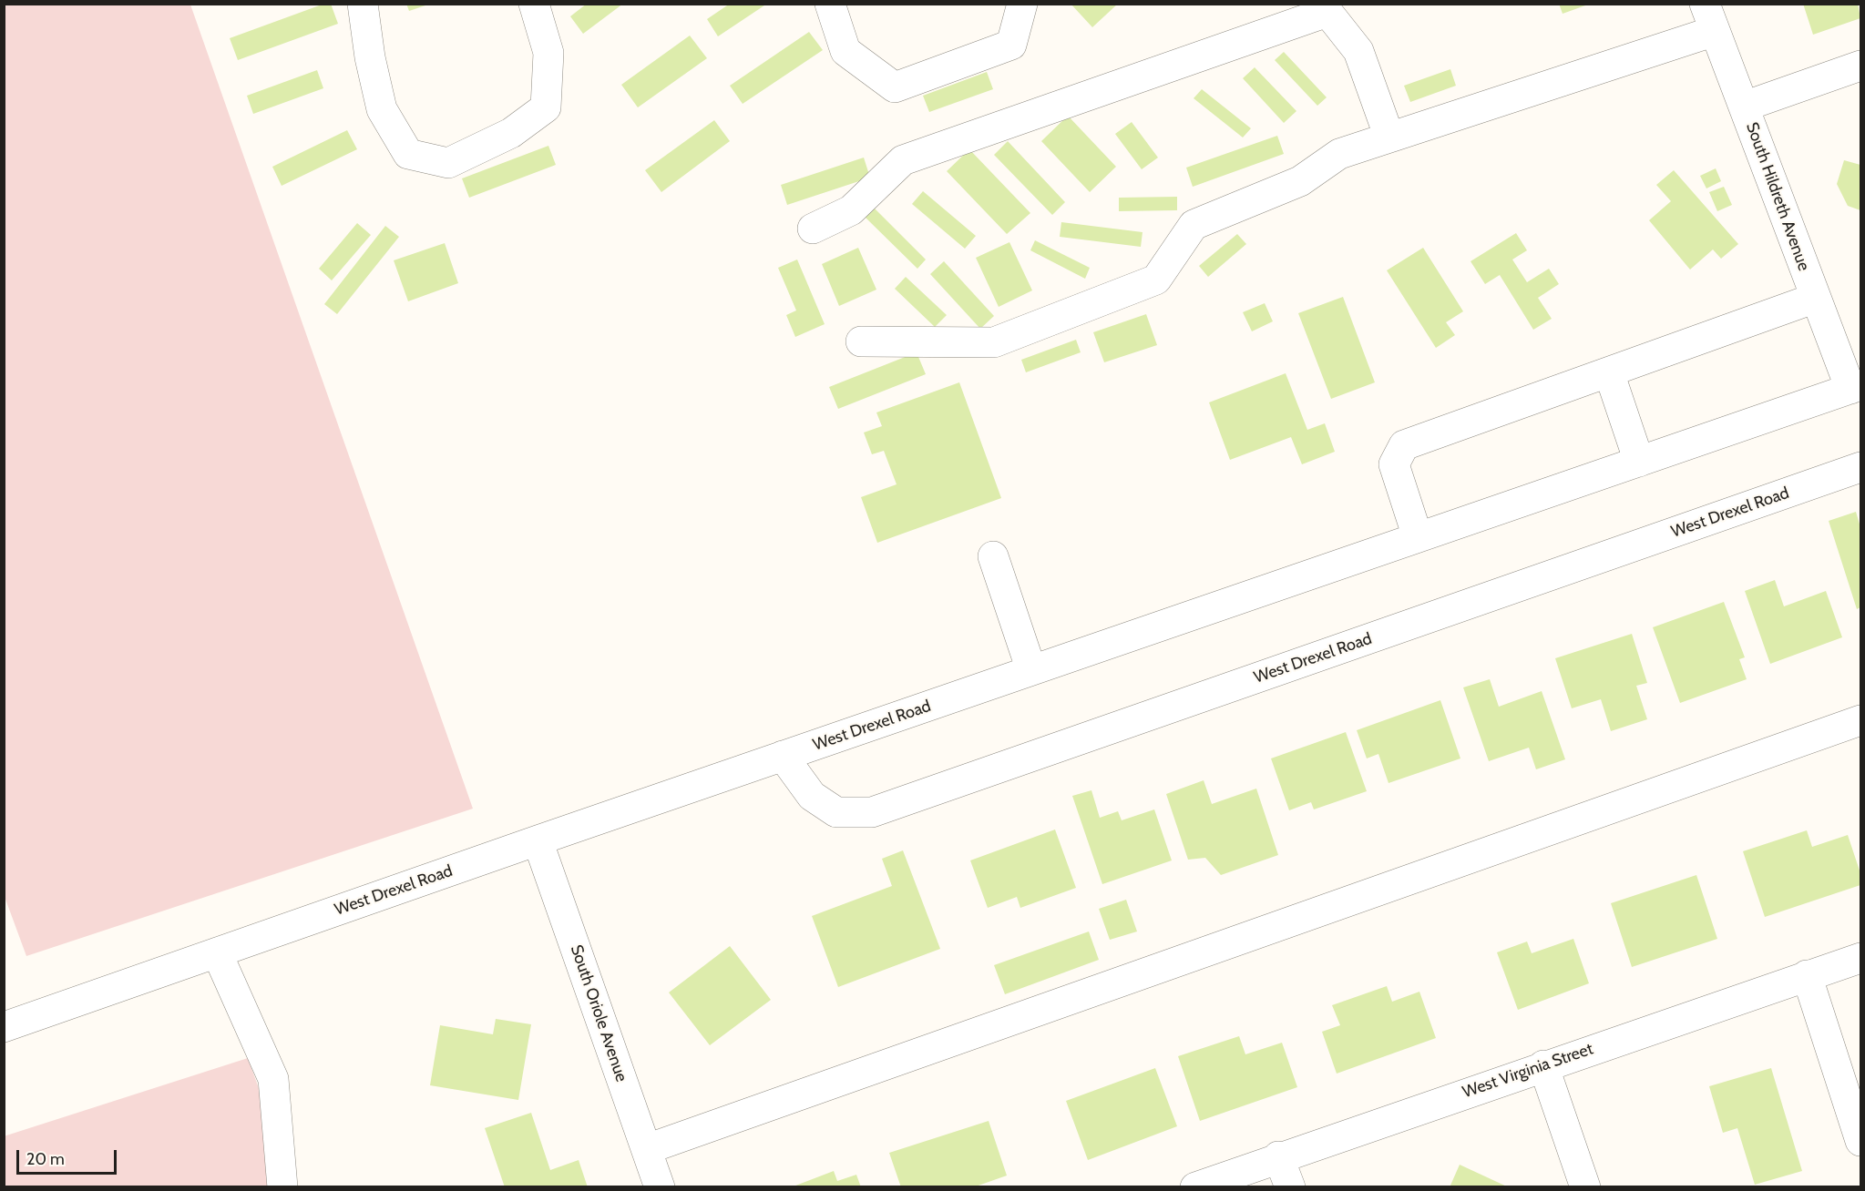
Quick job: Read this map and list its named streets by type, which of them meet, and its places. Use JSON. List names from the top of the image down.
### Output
{
  "streets": {
    "street": [
      "South Hildreth Avenue",
      "West Drexel Road",
      "South Oriole Avenue",
      "West Virginia Street"
    ]
  },
  "crossings": [
    ["South Hildreth Avenue", "West Drexel Road"],
    ["West Drexel Road", "South Oriole Avenue"]
  ],
  "scale_bar": "20 m"
}
